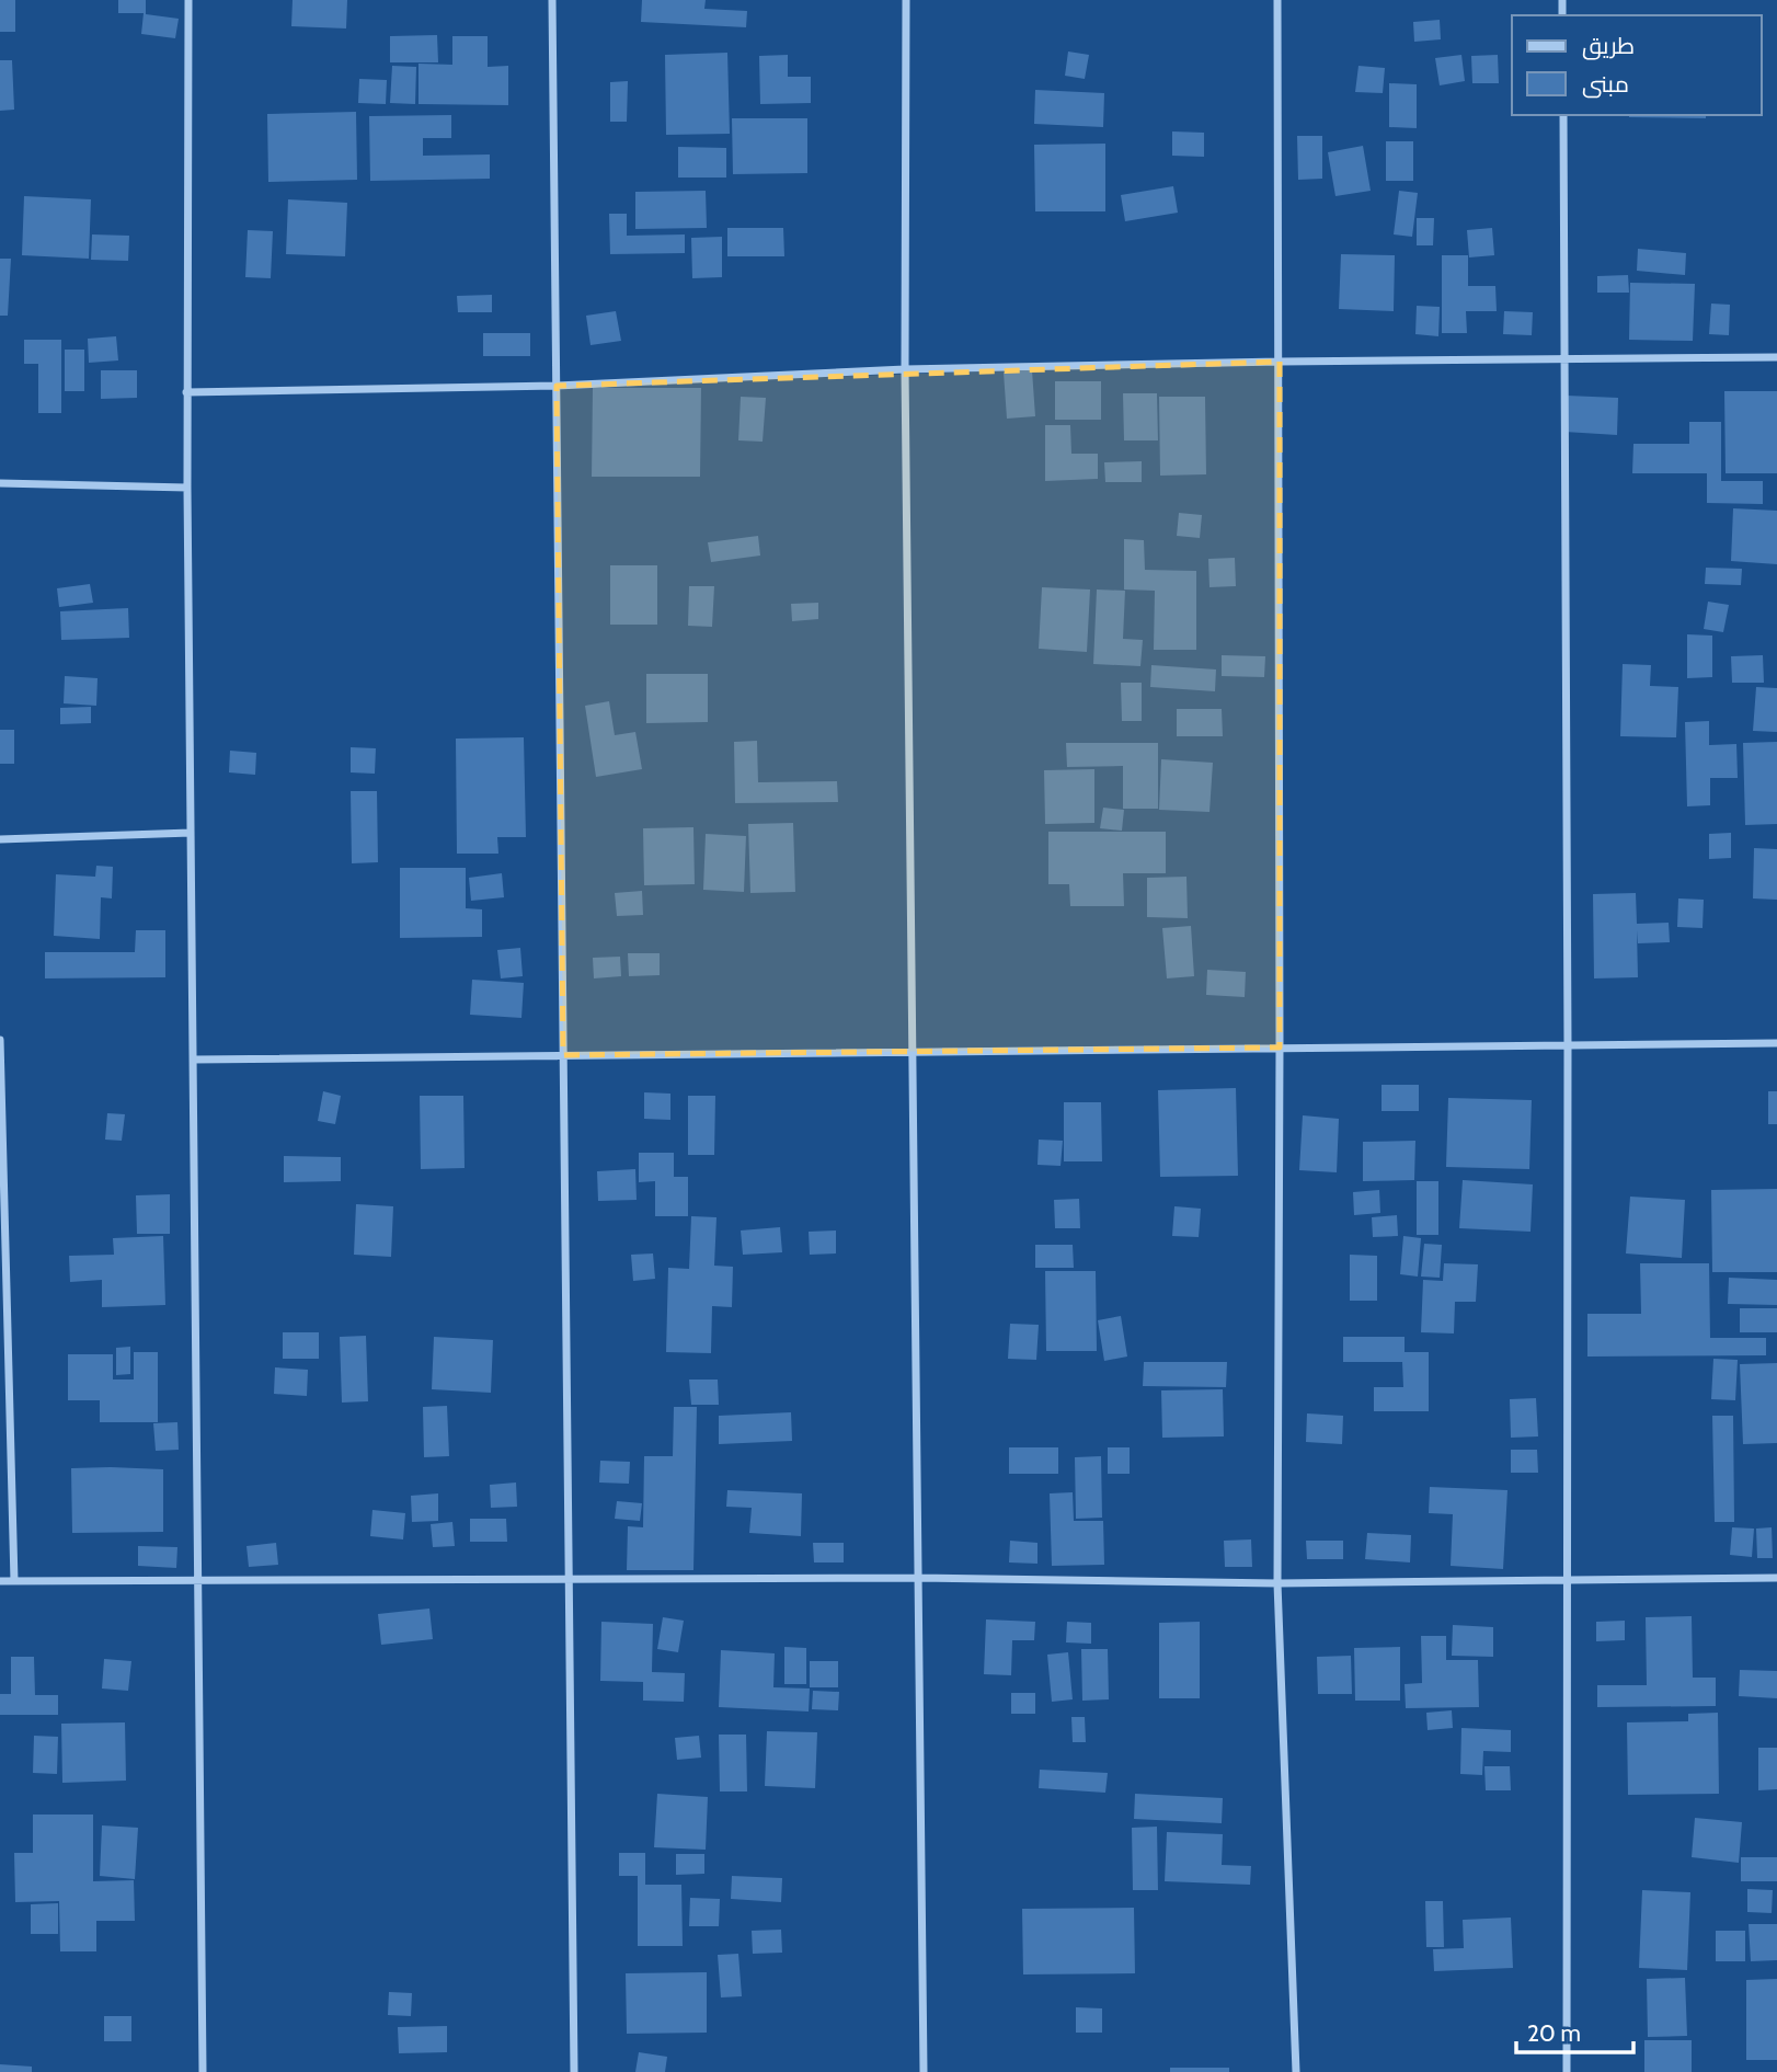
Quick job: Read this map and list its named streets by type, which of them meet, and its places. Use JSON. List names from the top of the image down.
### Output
{
  "legend": ["طريق", "مبنى"],
  "scale_bar": "20 m"
}
